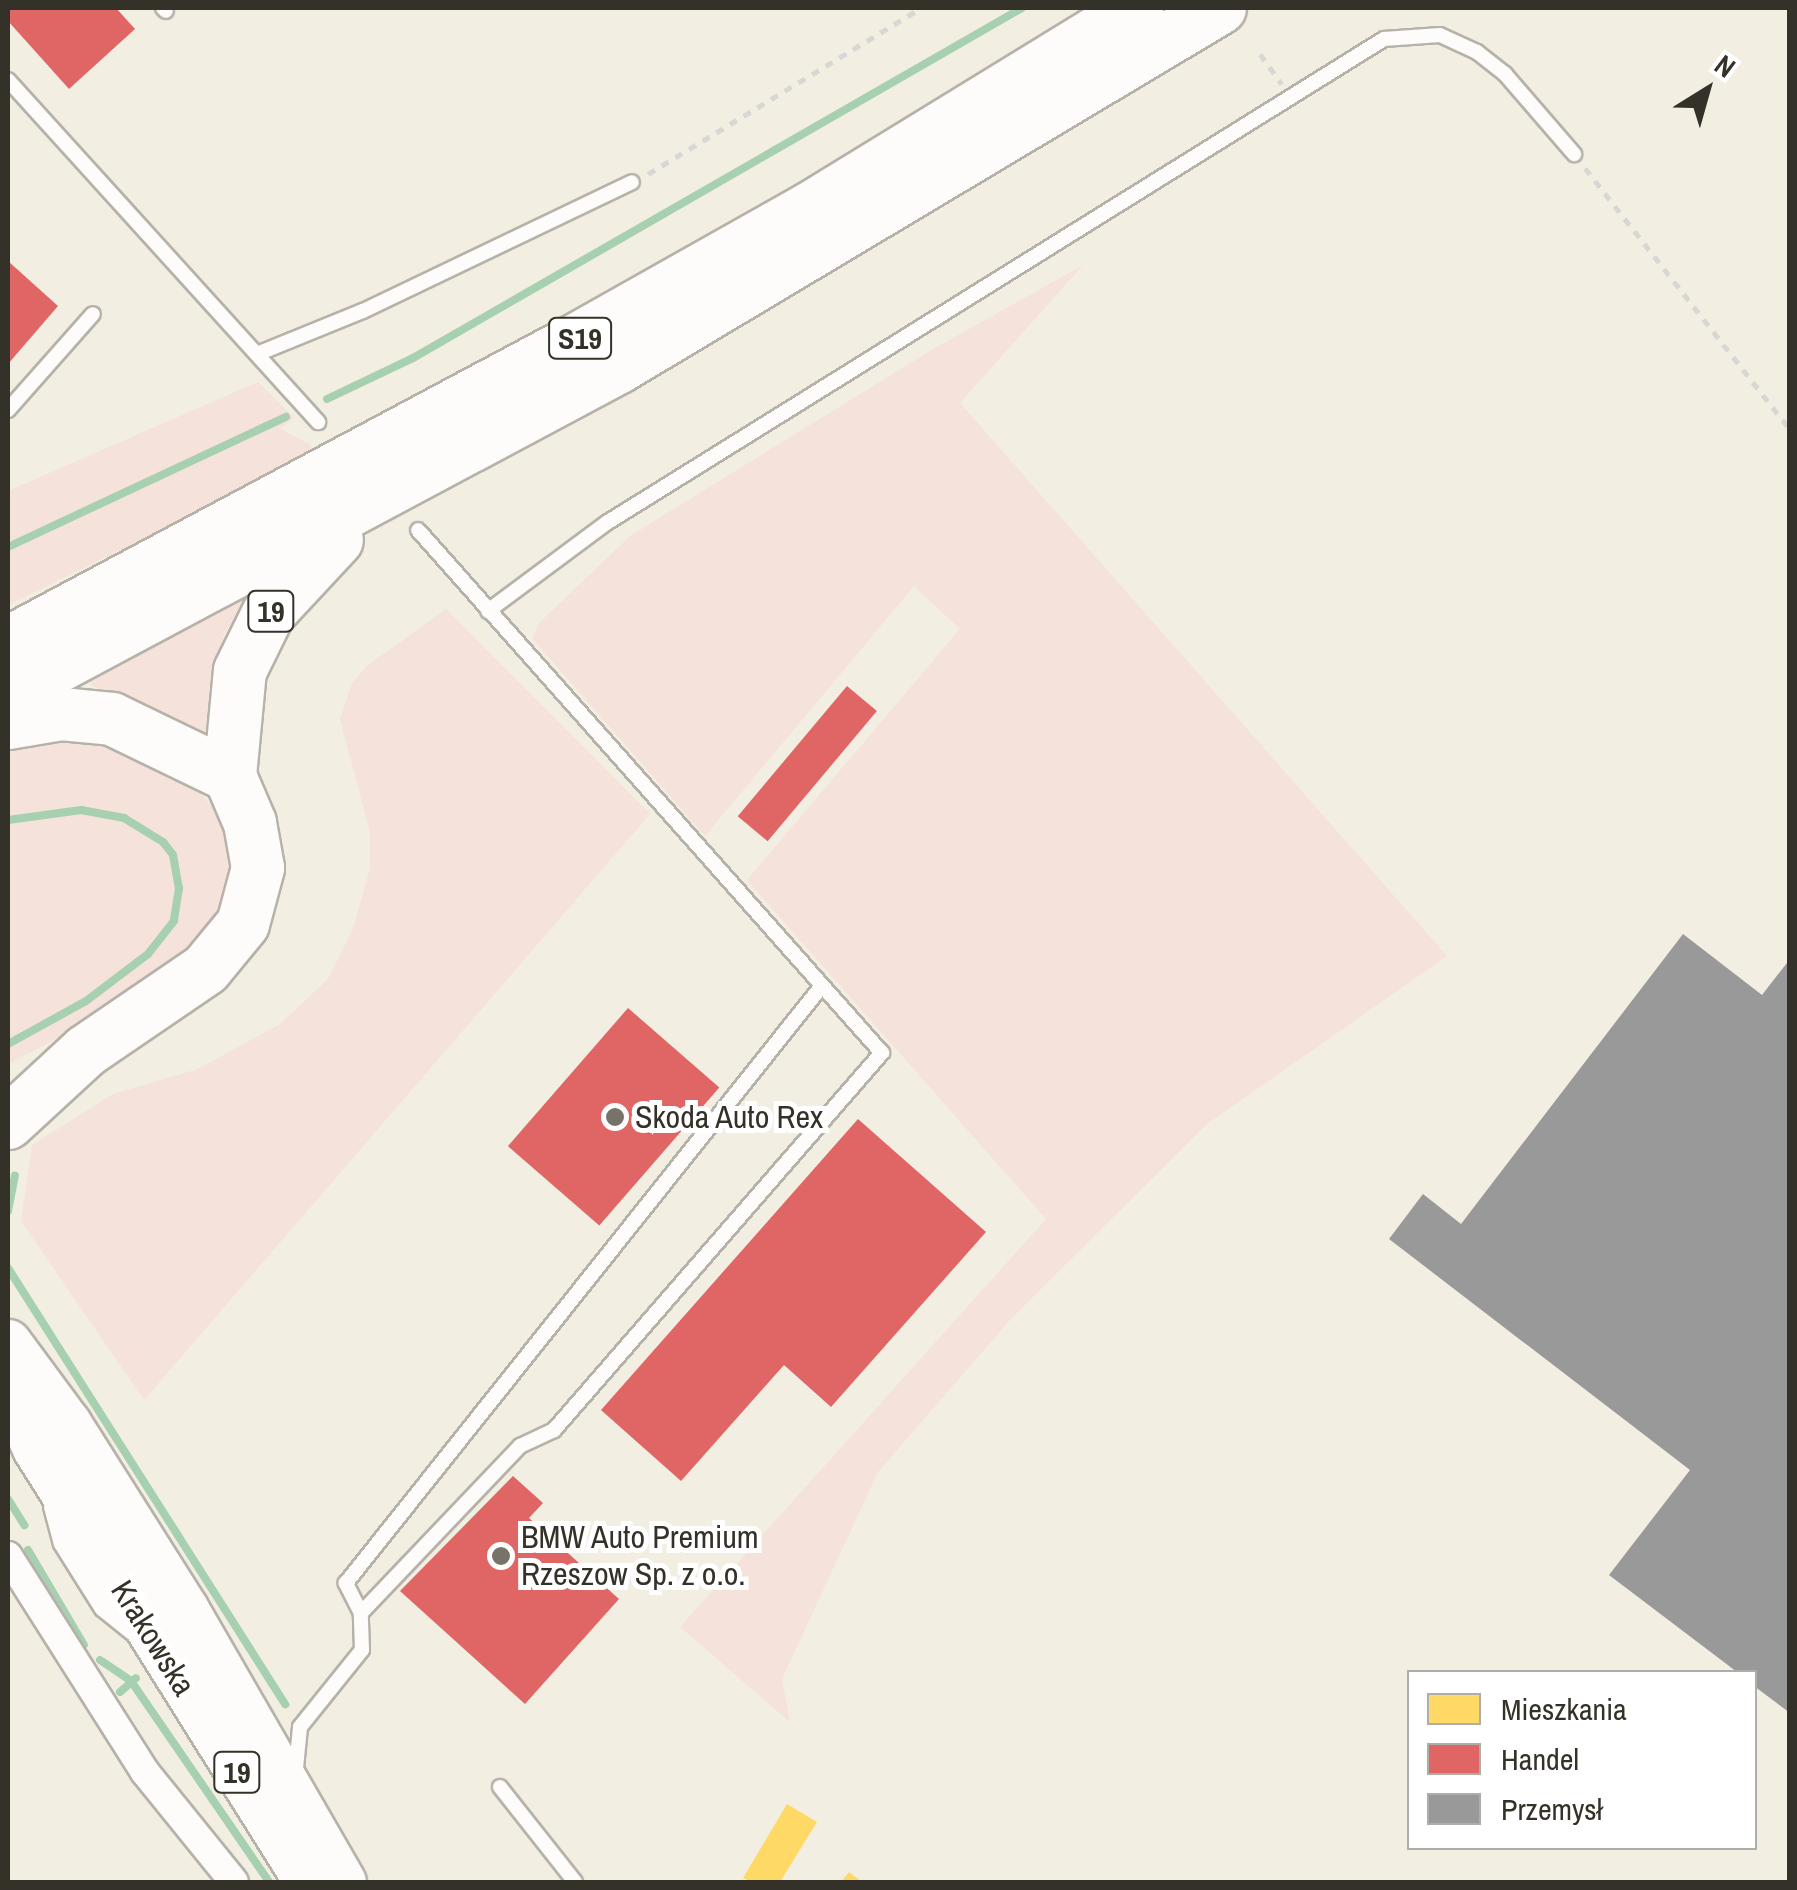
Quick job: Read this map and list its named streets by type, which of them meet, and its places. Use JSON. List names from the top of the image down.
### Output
{
  "streets": {
    "highway": ["S19", "19"],
    "main road": ["Krakowska"]
  },
  "crossings": [
    ["S19", "19"]
  ],
  "places": ["Skoda Auto Rex", "BMW Auto Premium Rzeszow Sp. z o.o."],
  "legend": ["Mieszkania", "Handel", "Przemysł"],
  "north": "top right"
}
